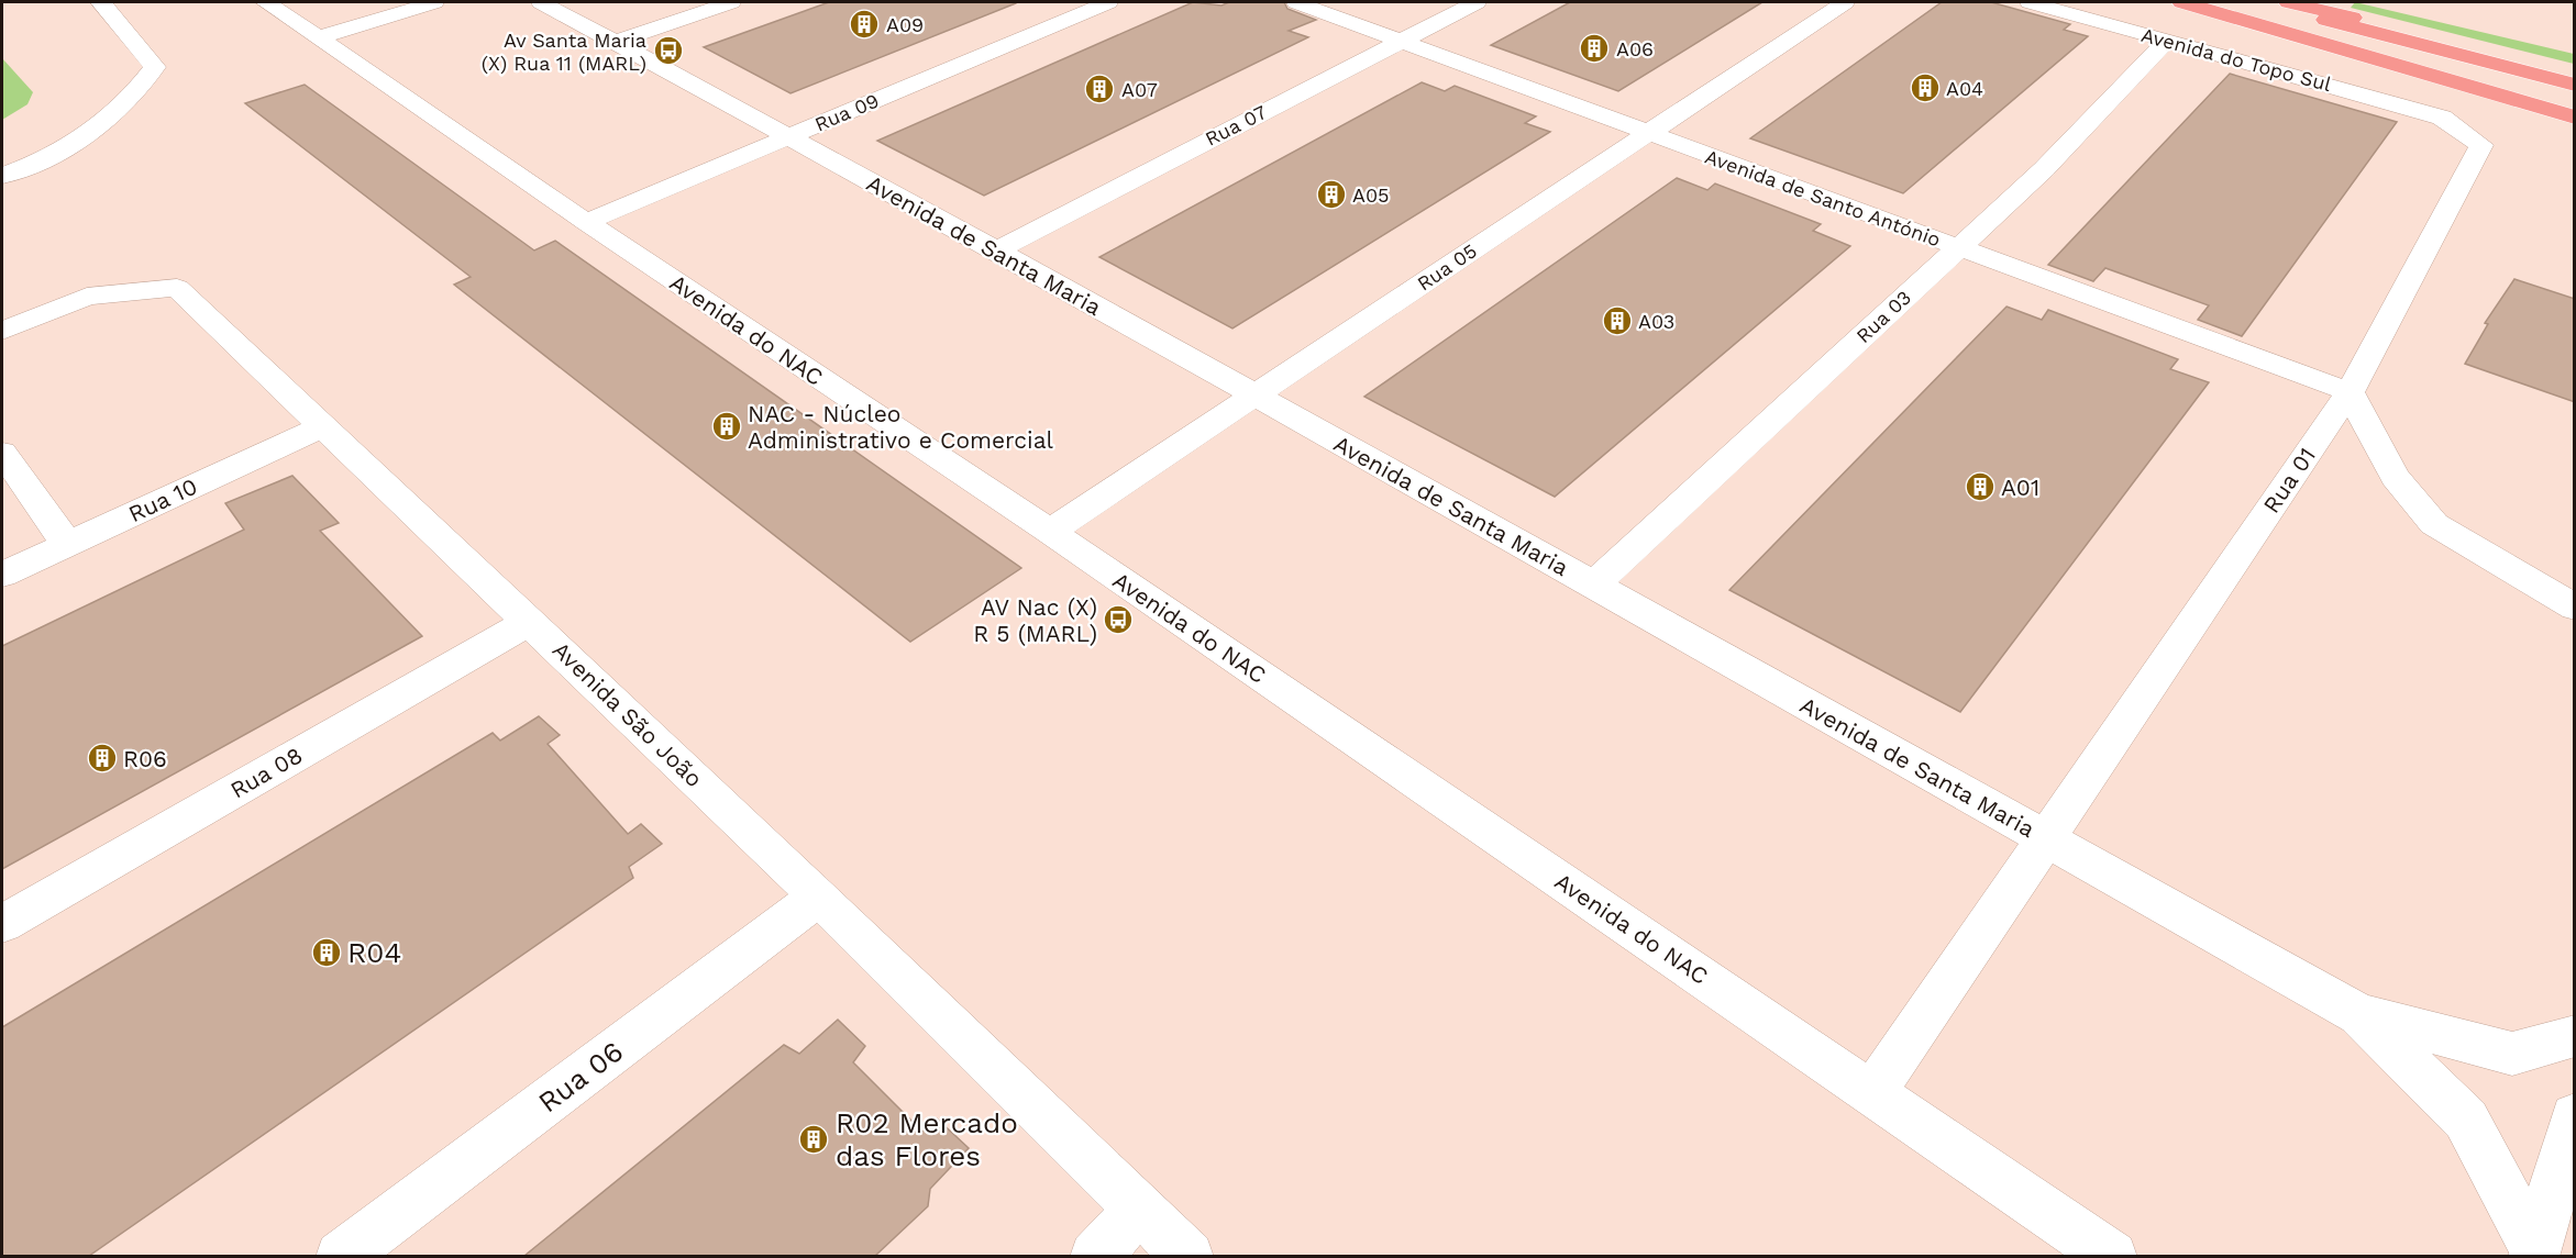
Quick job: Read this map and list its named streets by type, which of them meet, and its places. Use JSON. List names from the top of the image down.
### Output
{
  "streets": {
    "street": [
      "Avenida do Topo Sul",
      "Rua 09",
      "Rua 07",
      "Avenida de Santo António",
      "Avenida de Santa Maria",
      "Rua 05",
      "Rua 03",
      "Avenida do NAC",
      "Rua 01",
      "Rua 10",
      "Avenida São João",
      "Rua 08",
      "Rua 06"
    ]
  },
  "crossings": [
    ["Avenida do Topo Sul", "Rua 03"],
    ["Avenida do Topo Sul", "Rua 01"],
    ["Rua 09", "Avenida de Santa Maria"],
    ["Rua 09", "Avenida do NAC"],
    ["Rua 07", "Avenida de Santo António"],
    ["Rua 07", "Avenida de Santa Maria"],
    ["Avenida de Santo António", "Rua 05"],
    ["Avenida de Santo António", "Rua 03"],
    ["Avenida de Santo António", "Rua 01"],
    ["Avenida de Santa Maria", "Rua 05"],
    ["Avenida de Santa Maria", "Rua 03"],
    ["Avenida de Santa Maria", "Rua 01"],
    ["Rua 05", "Avenida do NAC"],
    ["Avenida do NAC", "Rua 01"],
    ["Rua 10", "Avenida São João"],
    ["Avenida São João", "Rua 08"],
    ["Avenida São João", "Rua 06"]
  ],
  "places": {
    "building": [
      "A09",
      "A06",
      "A04",
      "A07",
      "A05",
      "A03",
      "NAC - Núcleo Administrativo e Comercial",
      "A01",
      "R06",
      "R04",
      "R02 Mercado das Flores"
    ],
    "bus stop": ["Av Santa Maria (X) Rua 11 (MARL)", "AV Nac (X) R 5 (MARL)"]
  }
}
